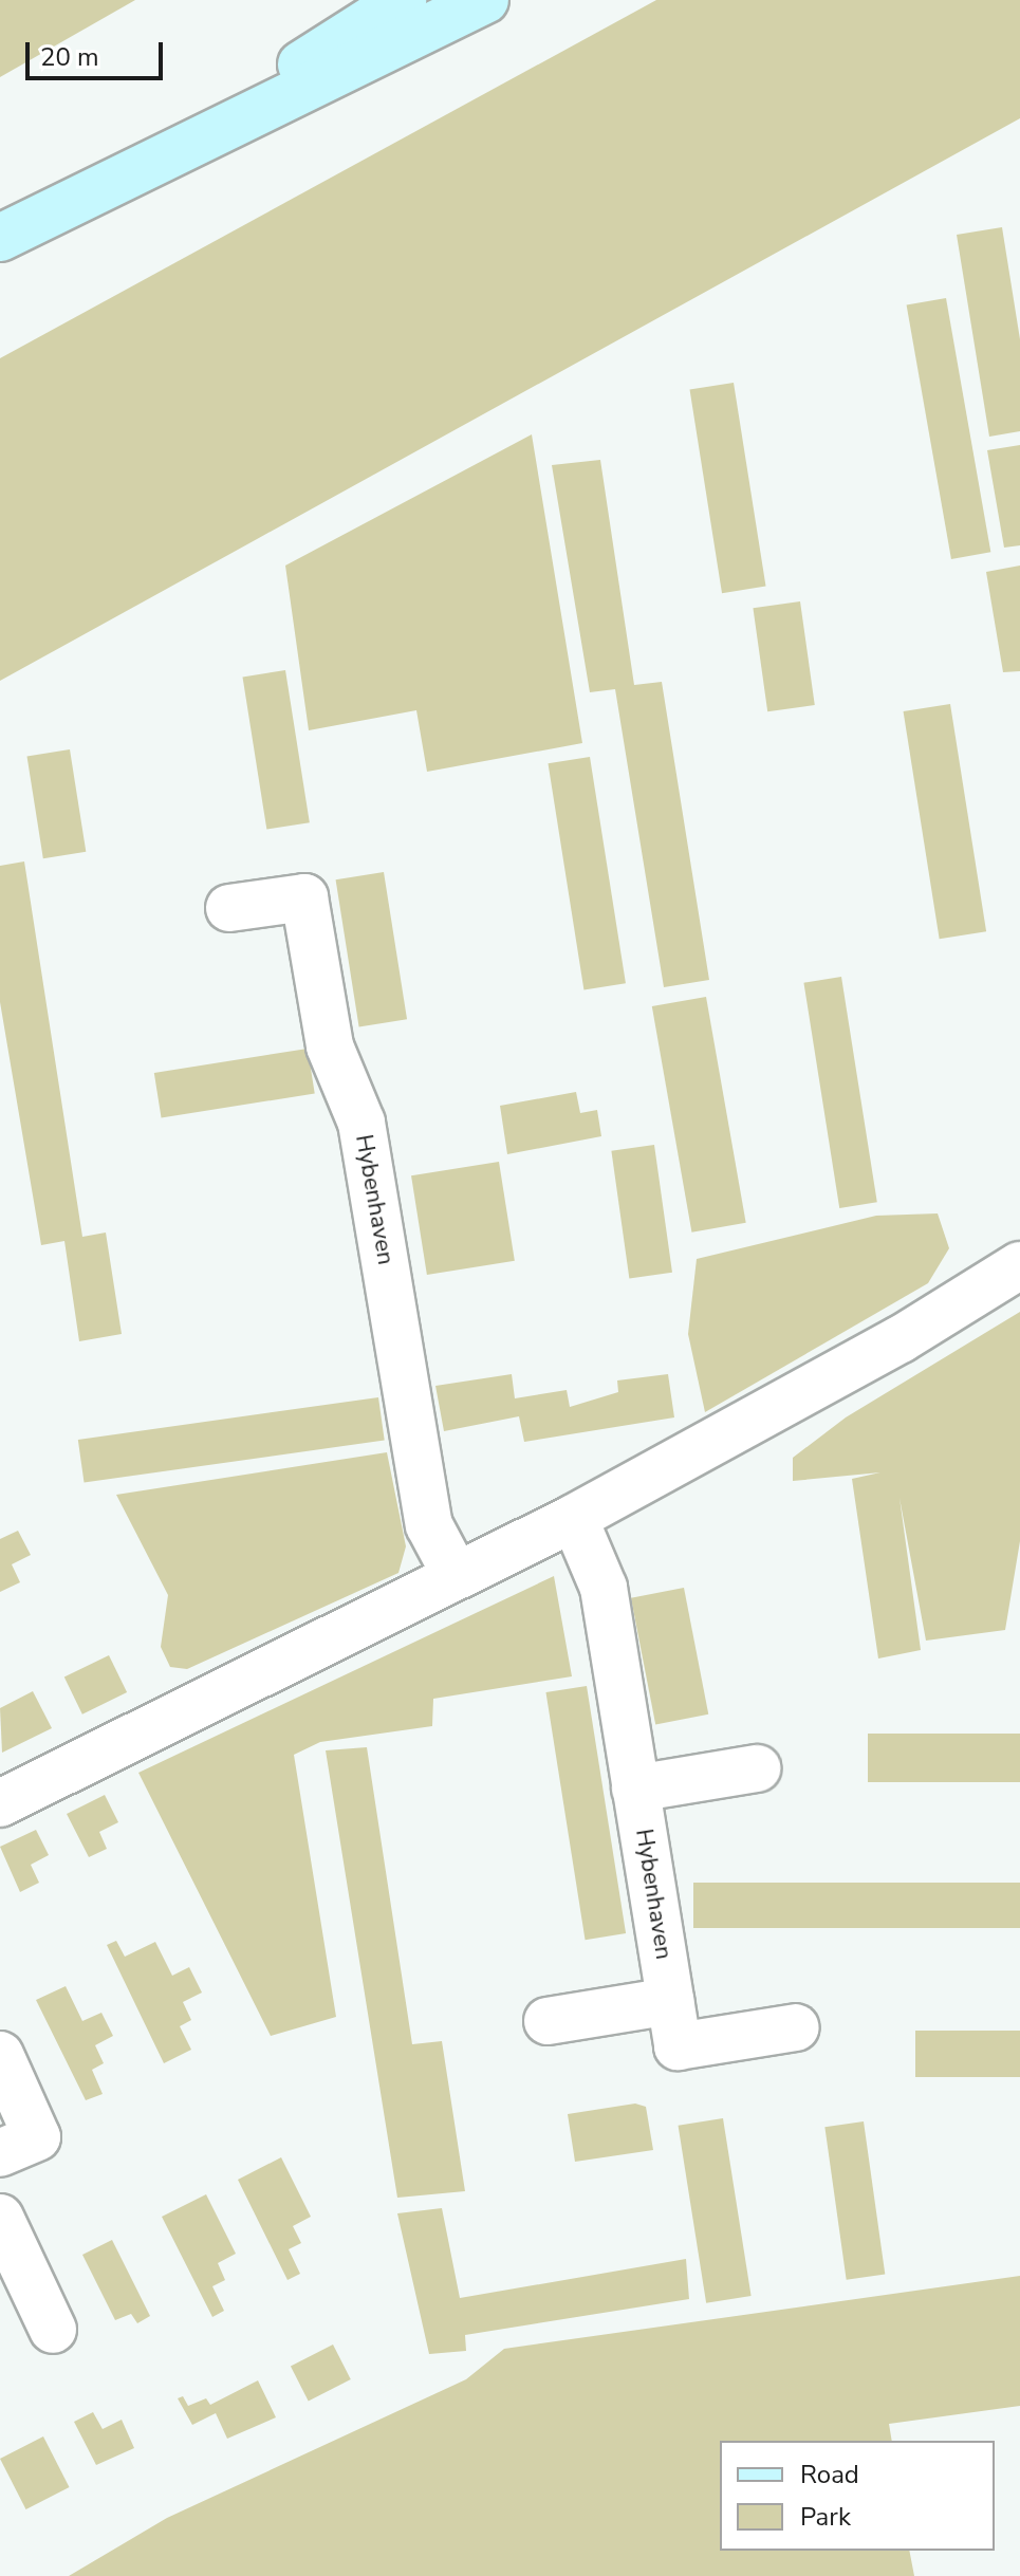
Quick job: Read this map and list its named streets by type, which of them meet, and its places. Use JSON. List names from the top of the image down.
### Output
{
  "streets": {
    "street": ["Hybenhaven"]
  },
  "legend": ["Road", "Park"],
  "scale_bar": "20 m"
}
